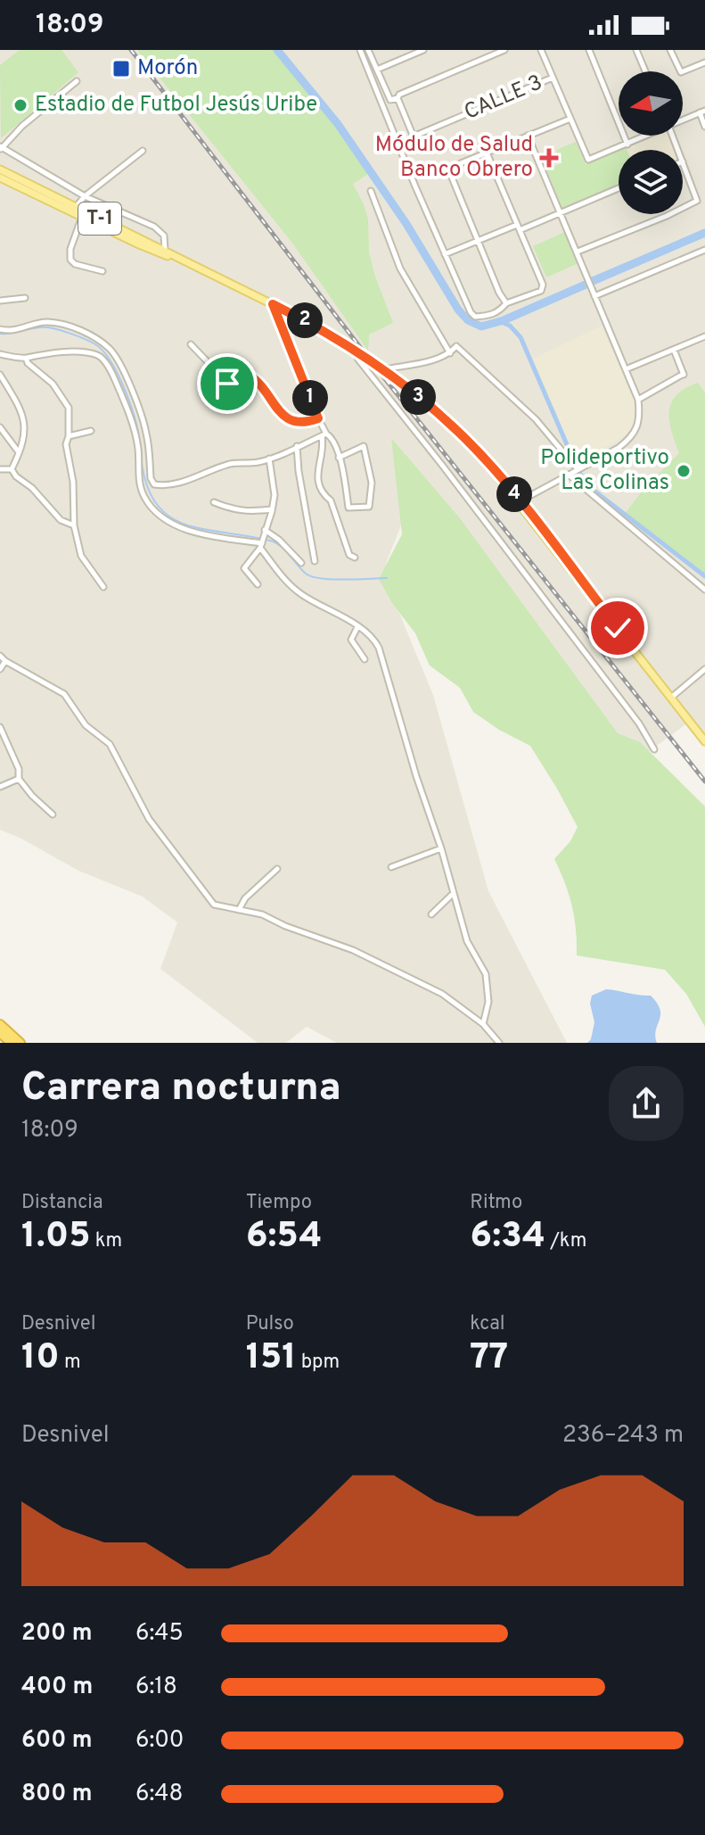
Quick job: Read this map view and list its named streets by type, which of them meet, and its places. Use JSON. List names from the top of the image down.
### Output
{
  "streets": {
    "main road": ["T-1"],
    "street": ["CALLE 3"]
  },
  "places": {
    "transit": ["Morón"],
    "other": ["Estadio de Futbol Jesús Uribe", "Polideportivo Las Colinas"],
    "health": ["Módulo de Salud Banco Obrero"]
  },
  "north": "left",
  "page": {
    "status": "18:09",
    "pins": [
      "2",
      "3",
      "1",
      "4"
    ],
    "heading": ["Carrera nocturna", "18:09"],
    "stats": [
      ["Distancia", "1.05 km"],
      ["Tiempo", "6:54"],
      ["Ritmo", "6:34 /km"],
      ["Desnivel", "10 m"],
      ["Pulso", "151 bpm"],
      ["kcal", "77"]
    ],
    "chart": ["Desnivel", "236–243 m"],
    "list": [
      {
        "name": "200 m",
        "note": "6:45"
      },
      {
        "name": "400 m",
        "note": "6:18"
      },
      {
        "name": "600 m",
        "note": "6:00"
      },
      {
        "name": "800 m",
        "note": "6:48"
      }
    ]
  }
}
